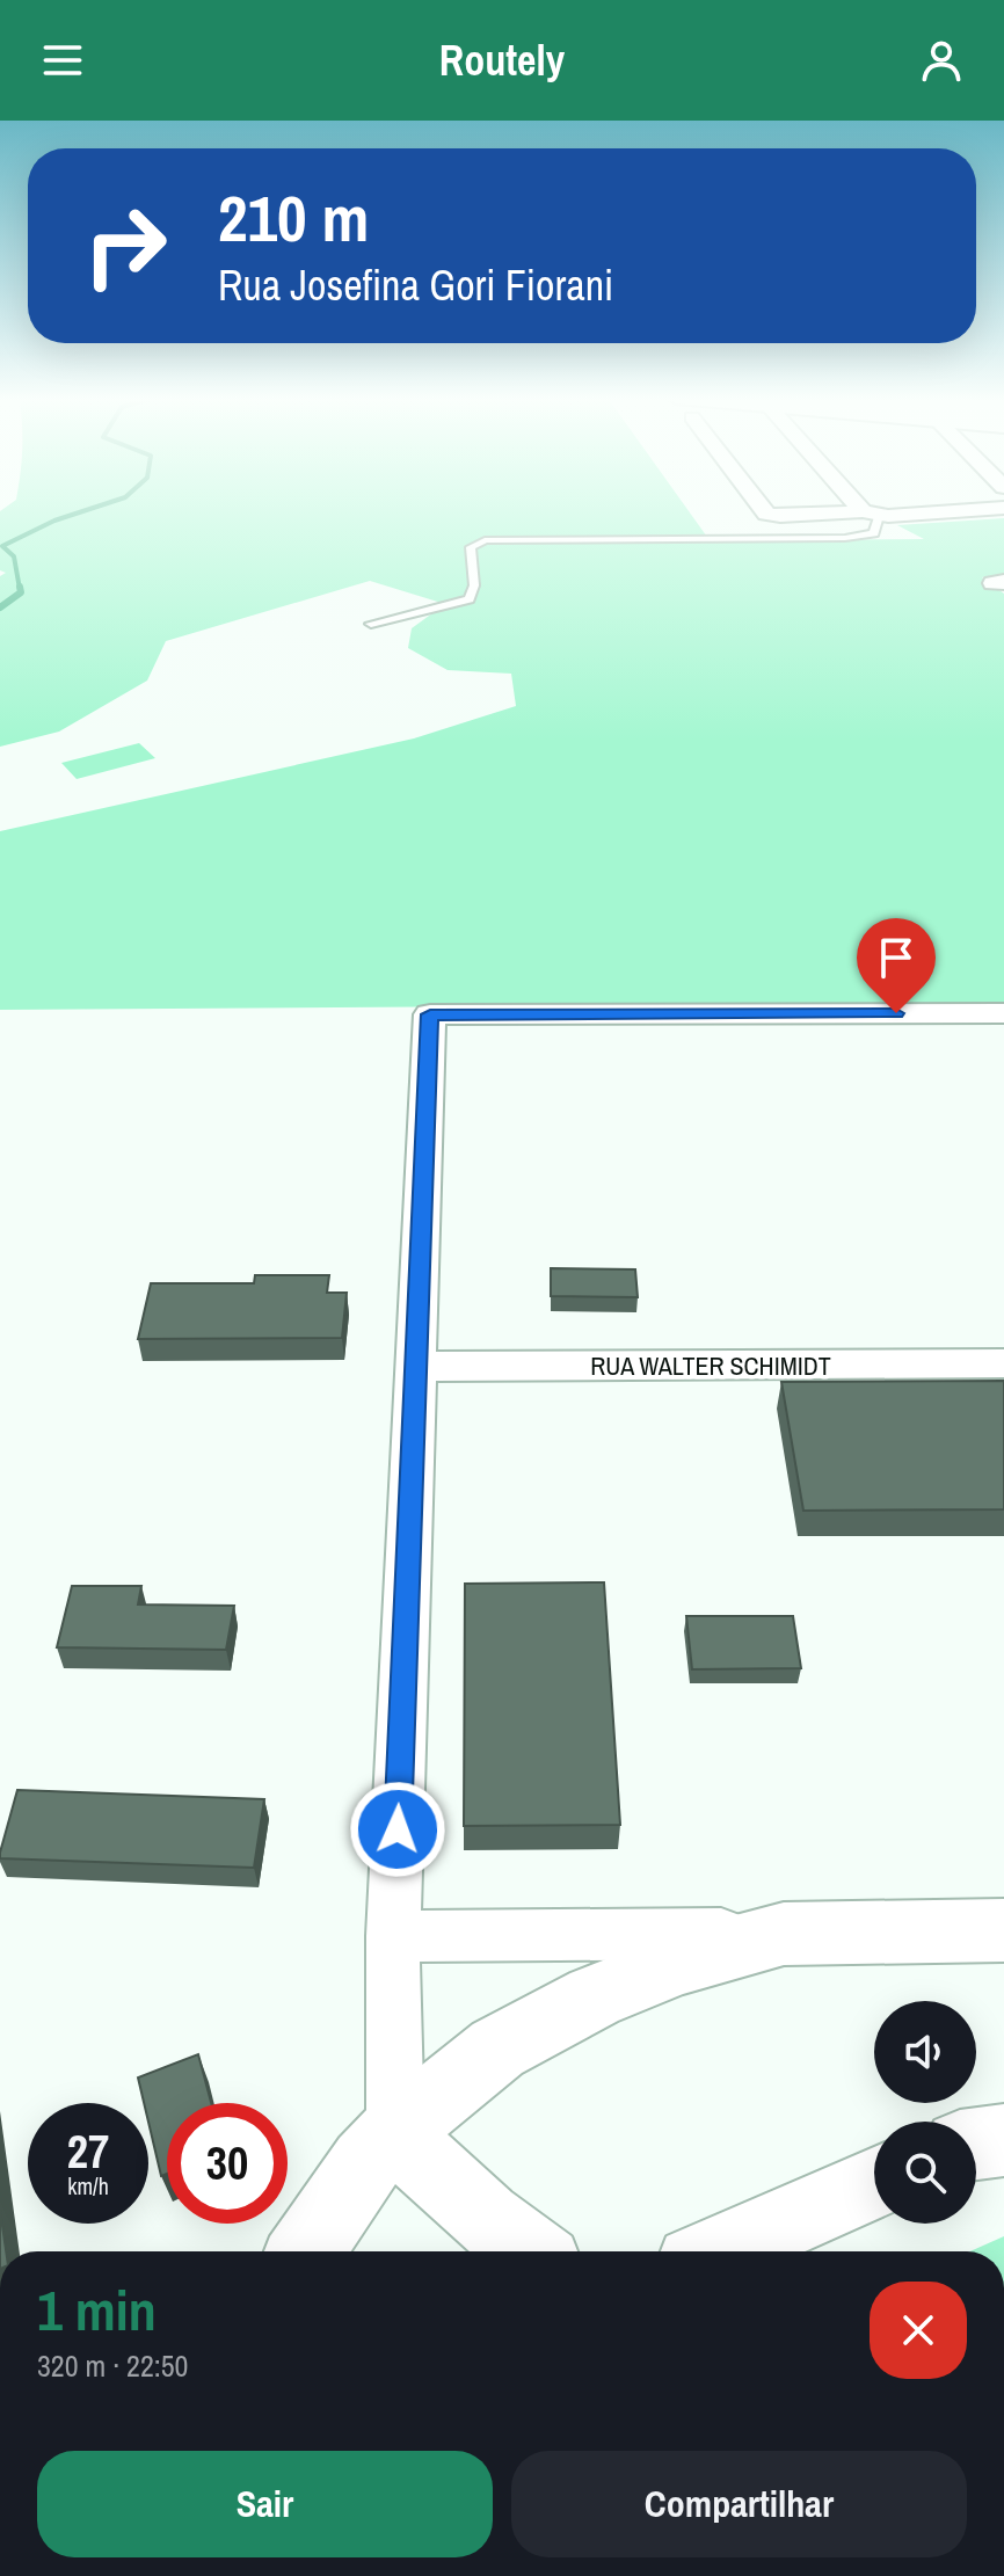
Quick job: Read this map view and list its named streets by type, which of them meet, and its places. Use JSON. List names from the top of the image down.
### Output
{
  "streets": {
    "street": ["RUA WALTER SCHIMIDT"]
  },
  "page": {
    "header": "Routely",
    "turn": ["210 m", "Rua Josefina Gori Fiorani"],
    "speed": "27 km/h",
    "limit": "30",
    "heading": ["1 min", "320 m · 22:50"],
    "buttons": ["Sair", "Compartilhar"]
  }
}
